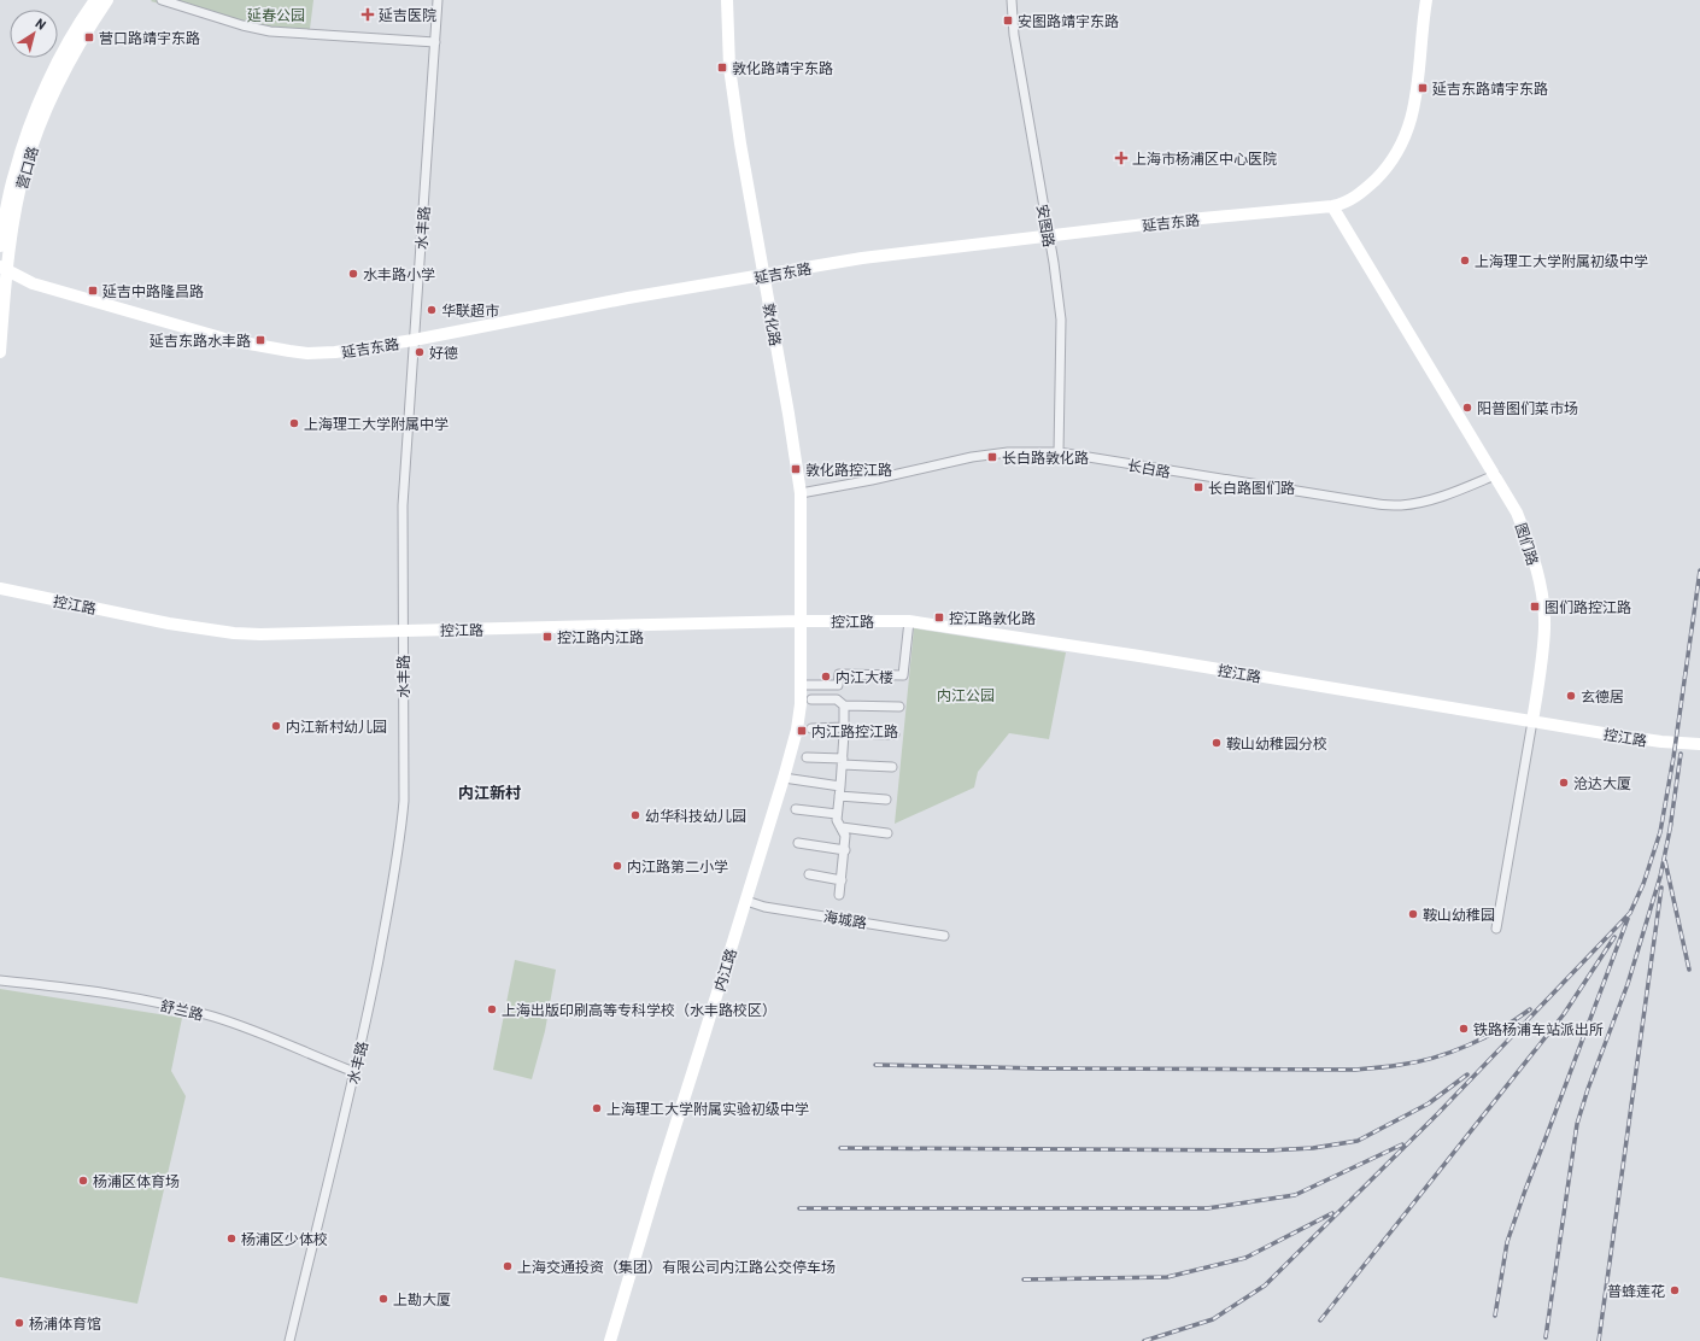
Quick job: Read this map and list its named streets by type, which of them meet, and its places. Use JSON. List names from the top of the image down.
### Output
{
  "streets": {
    "street": [
      "营口路",
      "延吉东路",
      "安图路",
      "水丰路",
      "敦化路",
      "长白路",
      "图们路",
      "控江路",
      "海城路",
      "内江路",
      "舒兰路"
    ]
  },
  "crossings": [
    ["营口路", "延吉东路"],
    ["延吉东路", "安图路"],
    ["延吉东路", "水丰路"],
    ["延吉东路", "敦化路"],
    ["延吉东路", "图们路"],
    ["安图路", "长白路"],
    ["水丰路", "控江路"],
    ["水丰路", "舒兰路"],
    ["敦化路", "长白路"],
    ["敦化路", "控江路"],
    ["敦化路", "内江路"],
    ["长白路", "图们路"],
    ["图们路", "控江路"],
    ["控江路", "内江路"],
    ["海城路", "内江路"]
  ],
  "districts": ["内江新村"],
  "parks": ["延春公园", "内江公园"],
  "places": {
    "health": ["延吉医院", "上海市杨浦区中心医院"],
    "transit": [
      "安图路靖宇东路",
      "营口路靖宇东路",
      "敦化路靖宇东路",
      "延吉东路靖宇东路",
      "延吉中路隆昌路",
      "延吉东路水丰路",
      "长白路敦化路",
      "敦化路控江路",
      "长白路图们路",
      "图们路控江路",
      "控江路敦化路",
      "控江路内江路",
      "内江路控江路"
    ],
    "other": [
      "上海理工大学附属初级中学",
      "水丰路小学",
      "华联超市",
      "好德",
      "阳普图们菜市场",
      "上海理工大学附属中学",
      "内江大楼",
      "玄德居",
      "内江新村幼儿园",
      "鞍山幼稚园分校",
      "沧达大厦",
      "幼华科技幼儿园",
      "内江路第二小学",
      "鞍山幼稚园",
      "上海出版印刷高等专科学校（水丰路校区）",
      "铁路杨浦车站派出所",
      "上海理工大学附属实验初级中学",
      "杨浦区体育场",
      "杨浦区少体校",
      "上海交通投资（集团）有限公司内江路公交停车场",
      "普蜂莲花",
      "上勘大厦",
      "杨浦体育馆"
    ]
  },
  "north": "top right"
}
